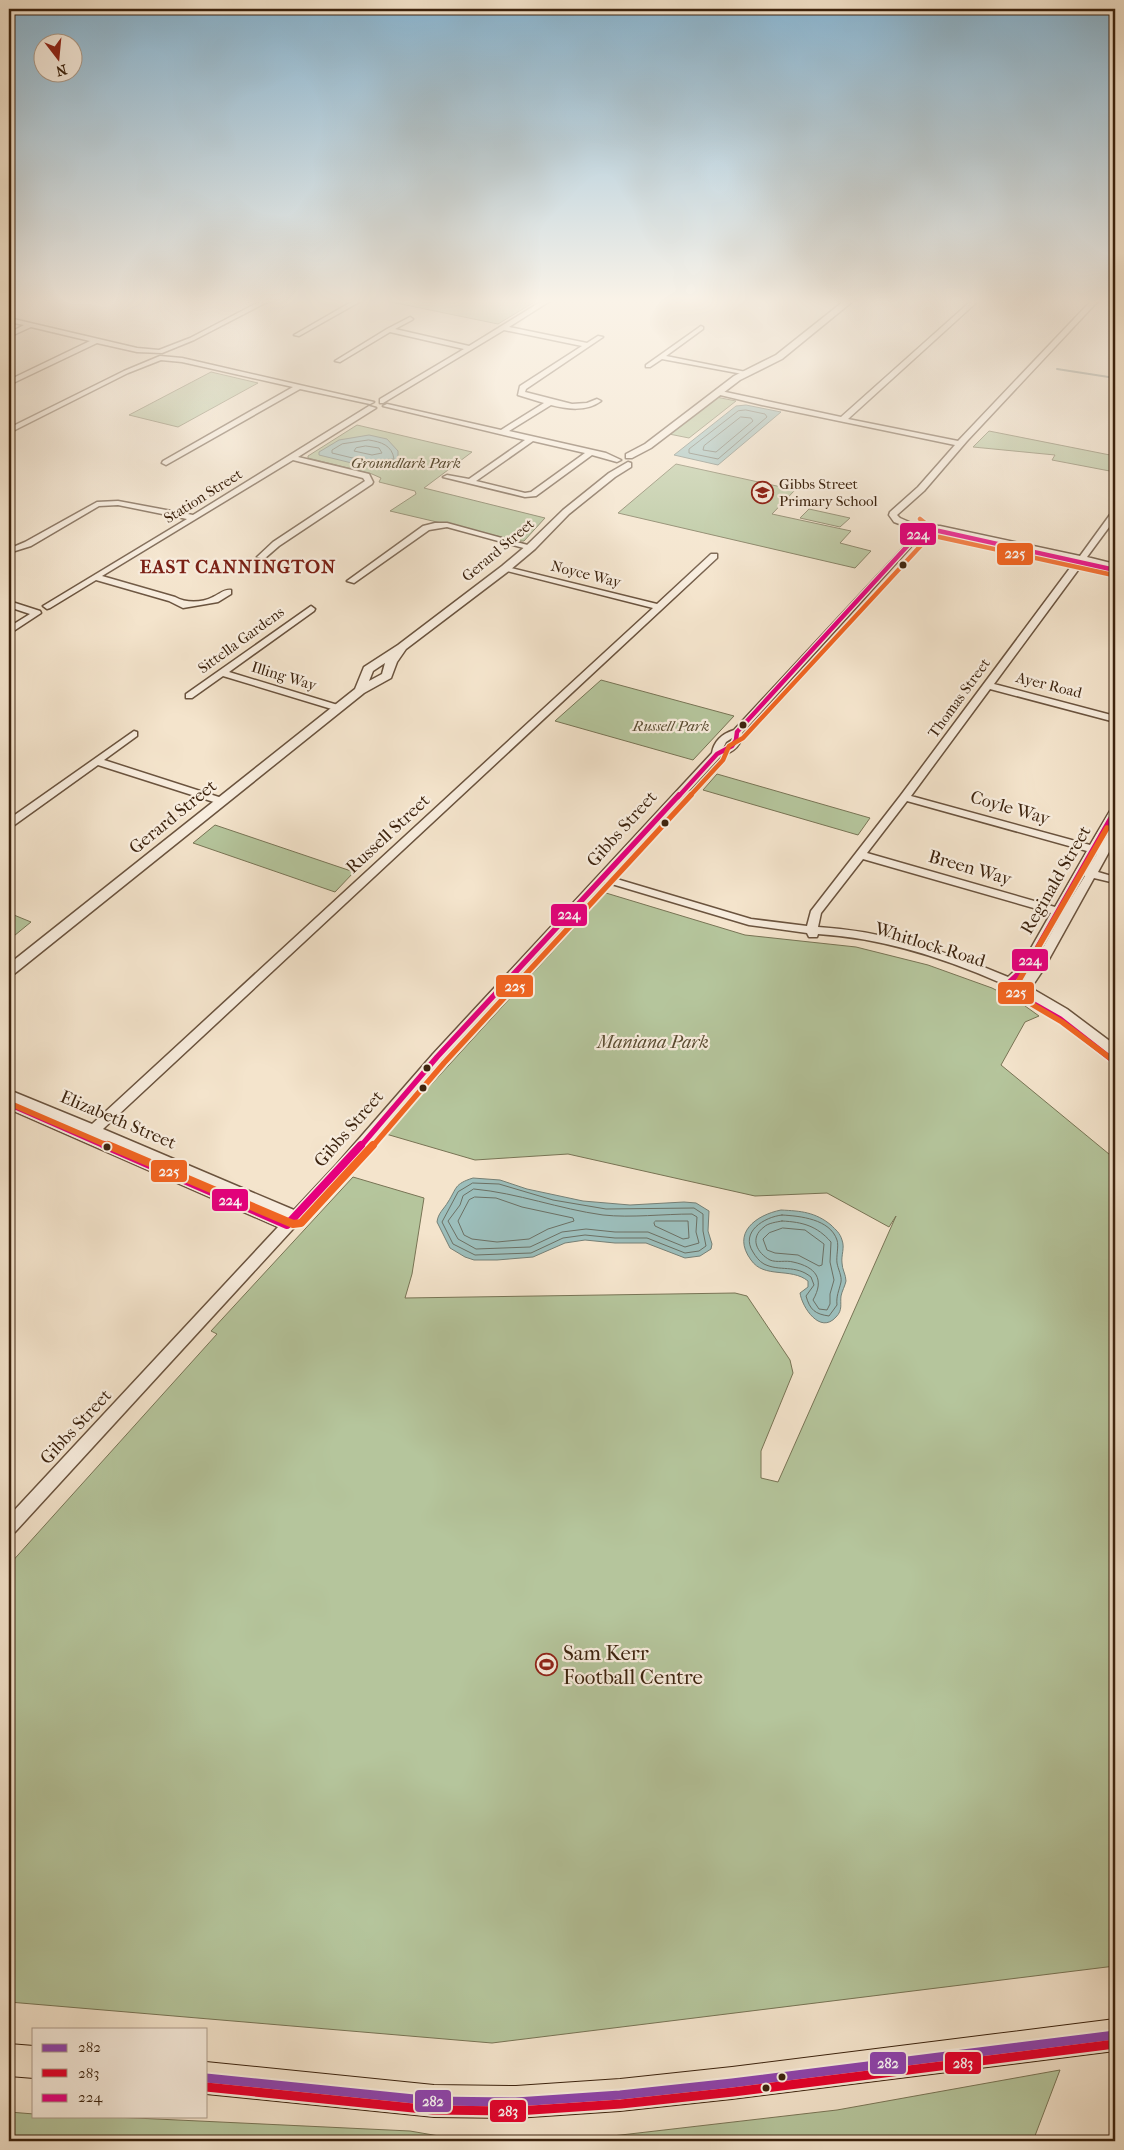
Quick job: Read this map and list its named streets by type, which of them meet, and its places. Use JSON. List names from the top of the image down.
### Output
{
  "streets": {
    "street": [
      "Station Street",
      "Gerard Street",
      "Noyce Way",
      "Sittella Gardens",
      "Illing Way",
      "Ayer Road",
      "Thomas Street",
      "Coyle Way",
      "Gibbs Street",
      "Russell Street",
      "Breen Way",
      "Reginald Street",
      "Whitlock Road",
      "Elizabeth Street"
    ]
  },
  "crossings": [
    ["Gerard Street", "Noyce Way"],
    ["Gerard Street", "Illing Way"],
    ["Noyce Way", "Russell Street"],
    ["Sittella Gardens", "Illing Way"],
    ["Ayer Road", "Thomas Street"],
    ["Thomas Street", "Coyle Way"],
    ["Thomas Street", "Breen Way"],
    ["Thomas Street", "Whitlock Road"],
    ["Coyle Way", "Reginald Street"],
    ["Gibbs Street", "Whitlock Road"],
    ["Gibbs Street", "Elizabeth Street"],
    ["Russell Street", "Elizabeth Street"],
    ["Breen Way", "Reginald Street"],
    ["Reginald Street", "Whitlock Road"]
  ],
  "districts": ["EAST CANNINGTON"],
  "parks": ["Groundlark Park", "Russell Park", "Maniana Park"],
  "places": {
    "school or university": ["Gibbs Street Primary School"],
    "sports": ["Sam Kerr Football Centre"]
  },
  "lines": [
    "transit line 225",
    "transit line 224",
    "transit line 282",
    "transit line 283"
  ],
  "legend": ["282", "283", "224"],
  "north": "bottom"
}
